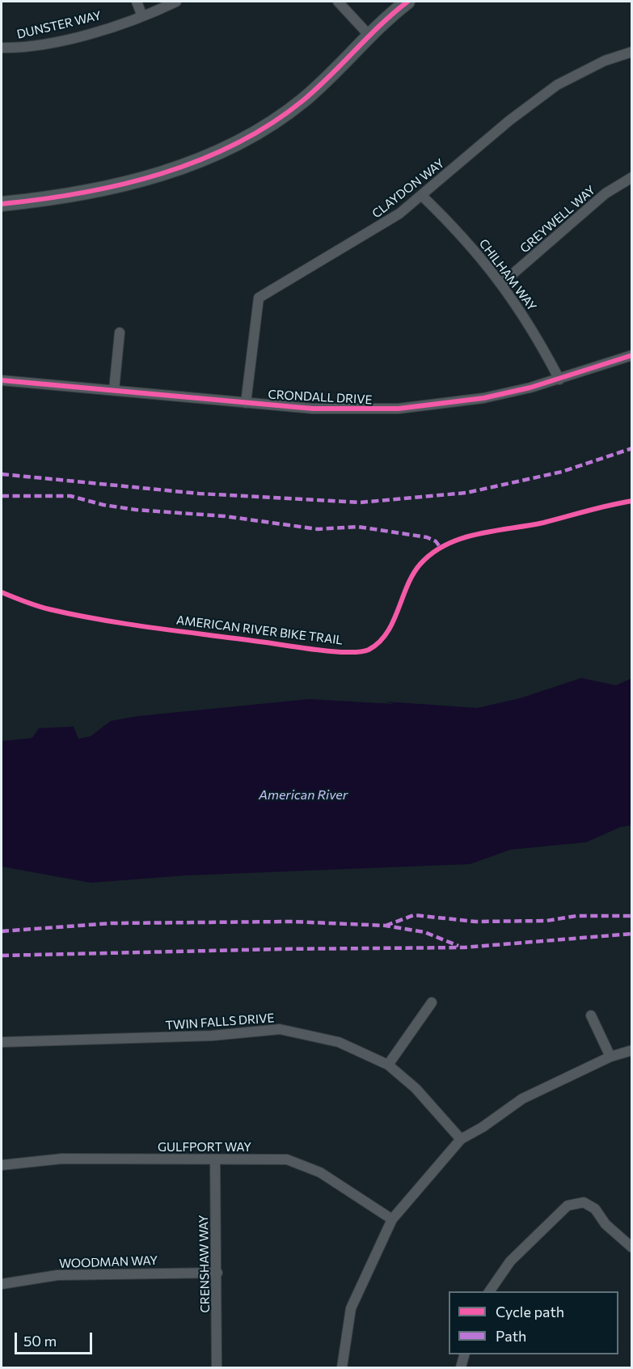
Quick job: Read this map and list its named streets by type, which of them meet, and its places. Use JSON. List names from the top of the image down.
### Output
{
  "streets": {
    "street": [
      "DUNSTER WAY",
      "CLAYDON WAY",
      "GREYWELL WAY",
      "CHILHAM WAY",
      "CRONDALL DRIVE",
      "TWIN FALLS DRIVE",
      "GULFPORT WAY",
      "WOODMAN WAY",
      "CRENSHAW WAY"
    ],
    "cycle path": ["AMERICAN RIVER BIKE TRAIL"]
  },
  "crossings": [
    ["CLAYDON WAY", "CHILHAM WAY"],
    ["CLAYDON WAY", "CRONDALL DRIVE"],
    ["GREYWELL WAY", "CHILHAM WAY"],
    ["CHILHAM WAY", "CRONDALL DRIVE"],
    ["GULFPORT WAY", "CRENSHAW WAY"],
    ["WOODMAN WAY", "CRENSHAW WAY"]
  ],
  "water": ["American River"],
  "legend": ["Cycle path", "Path"],
  "scale_bar": "50 m"
}
